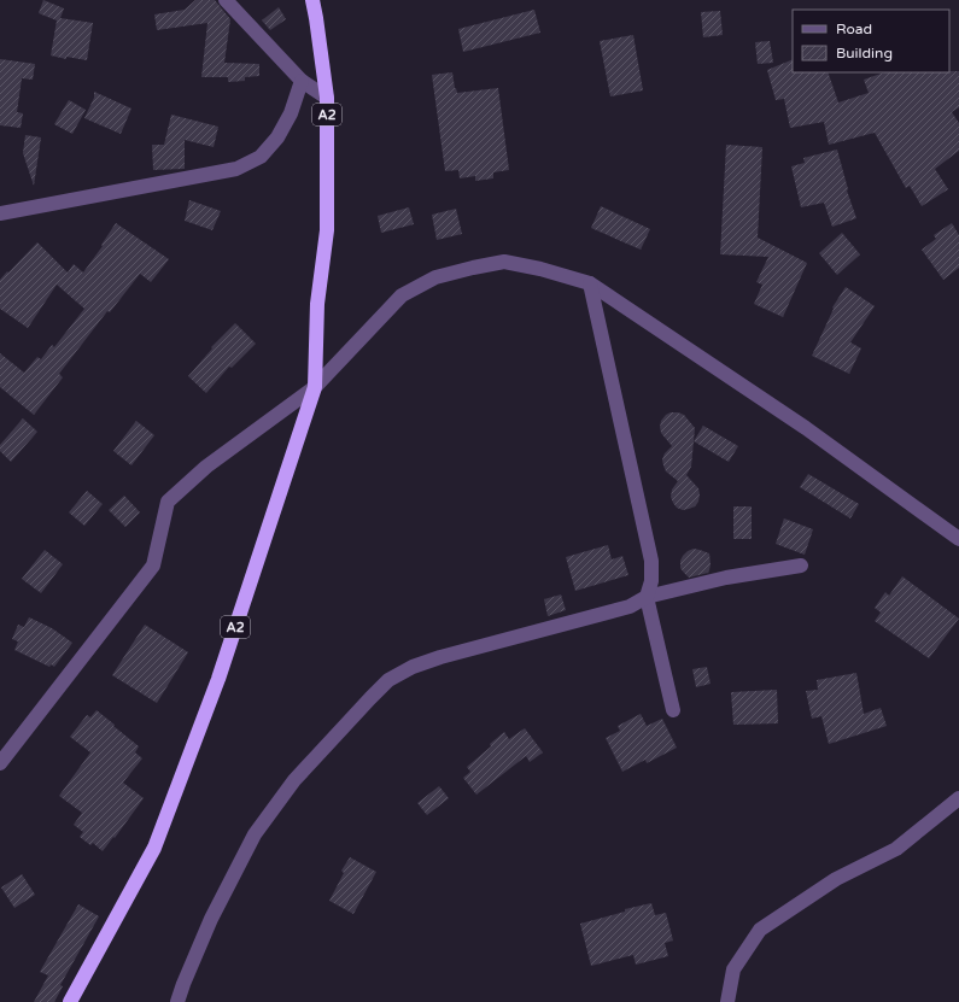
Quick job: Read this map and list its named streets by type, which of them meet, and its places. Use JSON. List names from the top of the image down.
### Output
{
  "streets": {
    "highway": ["A2"]
  },
  "legend": ["Road", "Building"]
}
